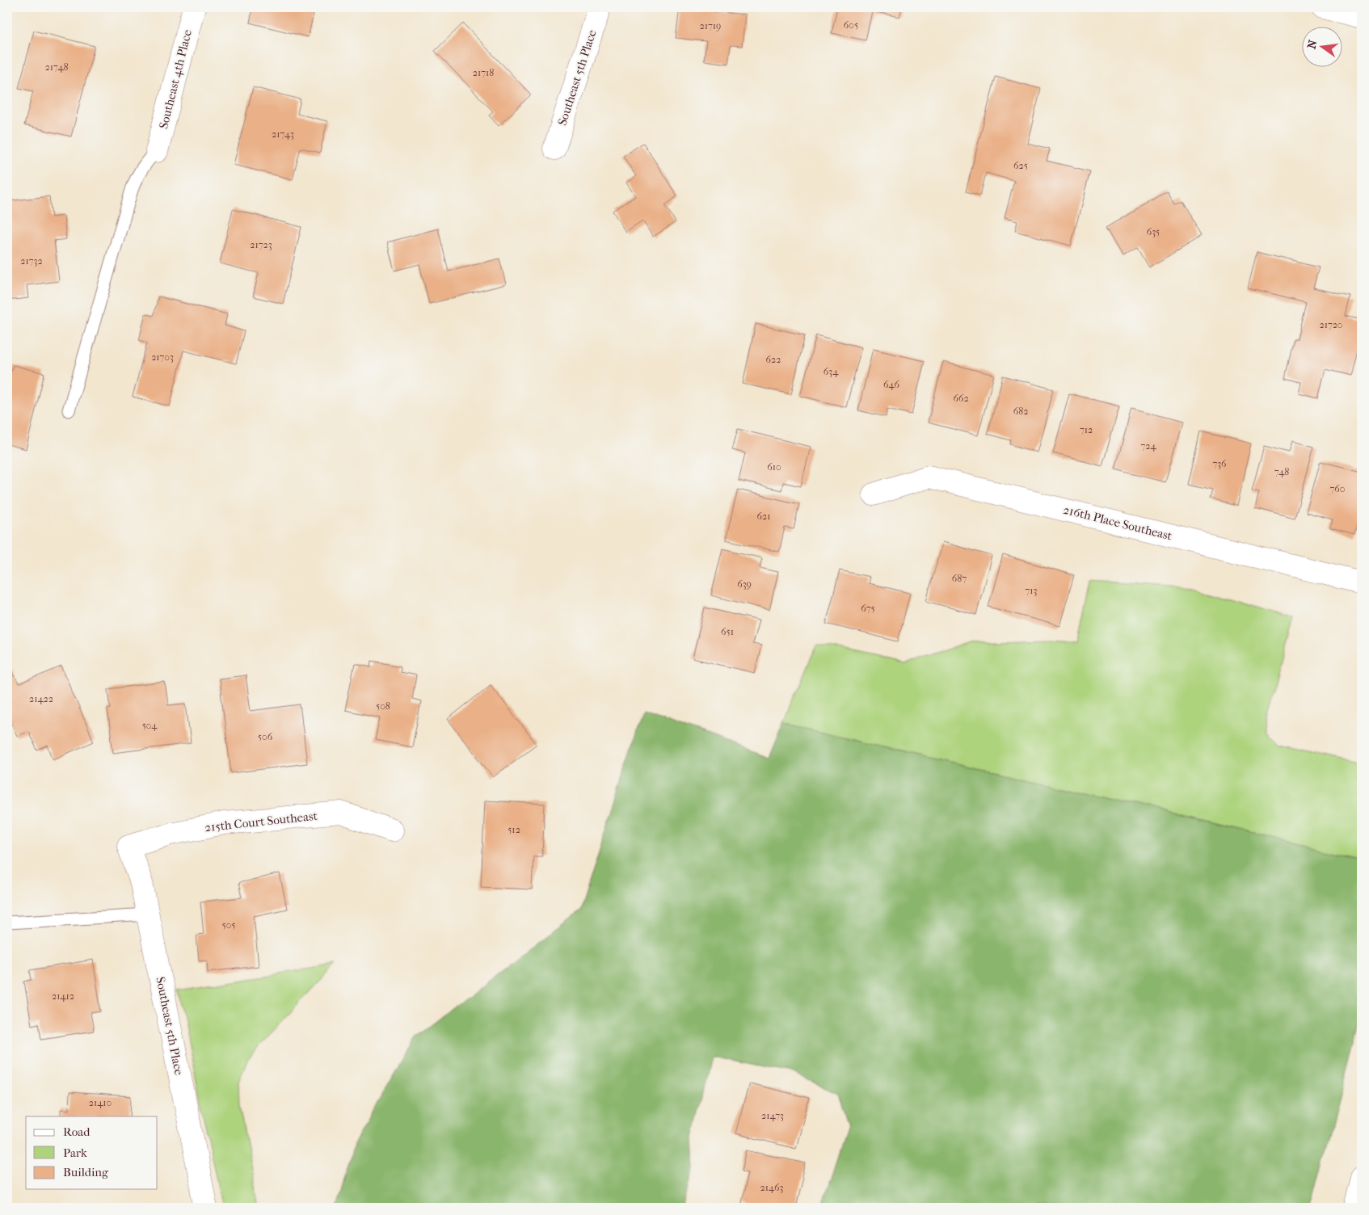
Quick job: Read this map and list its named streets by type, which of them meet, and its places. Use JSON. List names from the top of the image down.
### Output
{
  "streets": {
    "street": [
      "Southeast 5th Place",
      "Southeast 4th Place",
      "216th Place Southeast",
      "215th Court Southeast"
    ]
  },
  "crossings": [
    ["Southeast 5th Place", "215th Court Southeast"]
  ],
  "house_numbers": [
    "605",
    "21719",
    "21748",
    "21718",
    "21743",
    "625",
    "635",
    "21723",
    "21732",
    "21720",
    "21703",
    "622",
    "634",
    "646",
    "662",
    "682",
    "712",
    "724",
    "736",
    "610",
    "748",
    "760",
    "621",
    "687",
    "639",
    "713",
    "675",
    "651",
    "21422",
    "508",
    "504",
    "506",
    "512",
    "505",
    "21412",
    "21410",
    "21473",
    "21463"
  ],
  "legend": ["Road", "Park", "Building"],
  "north": "left"
}
